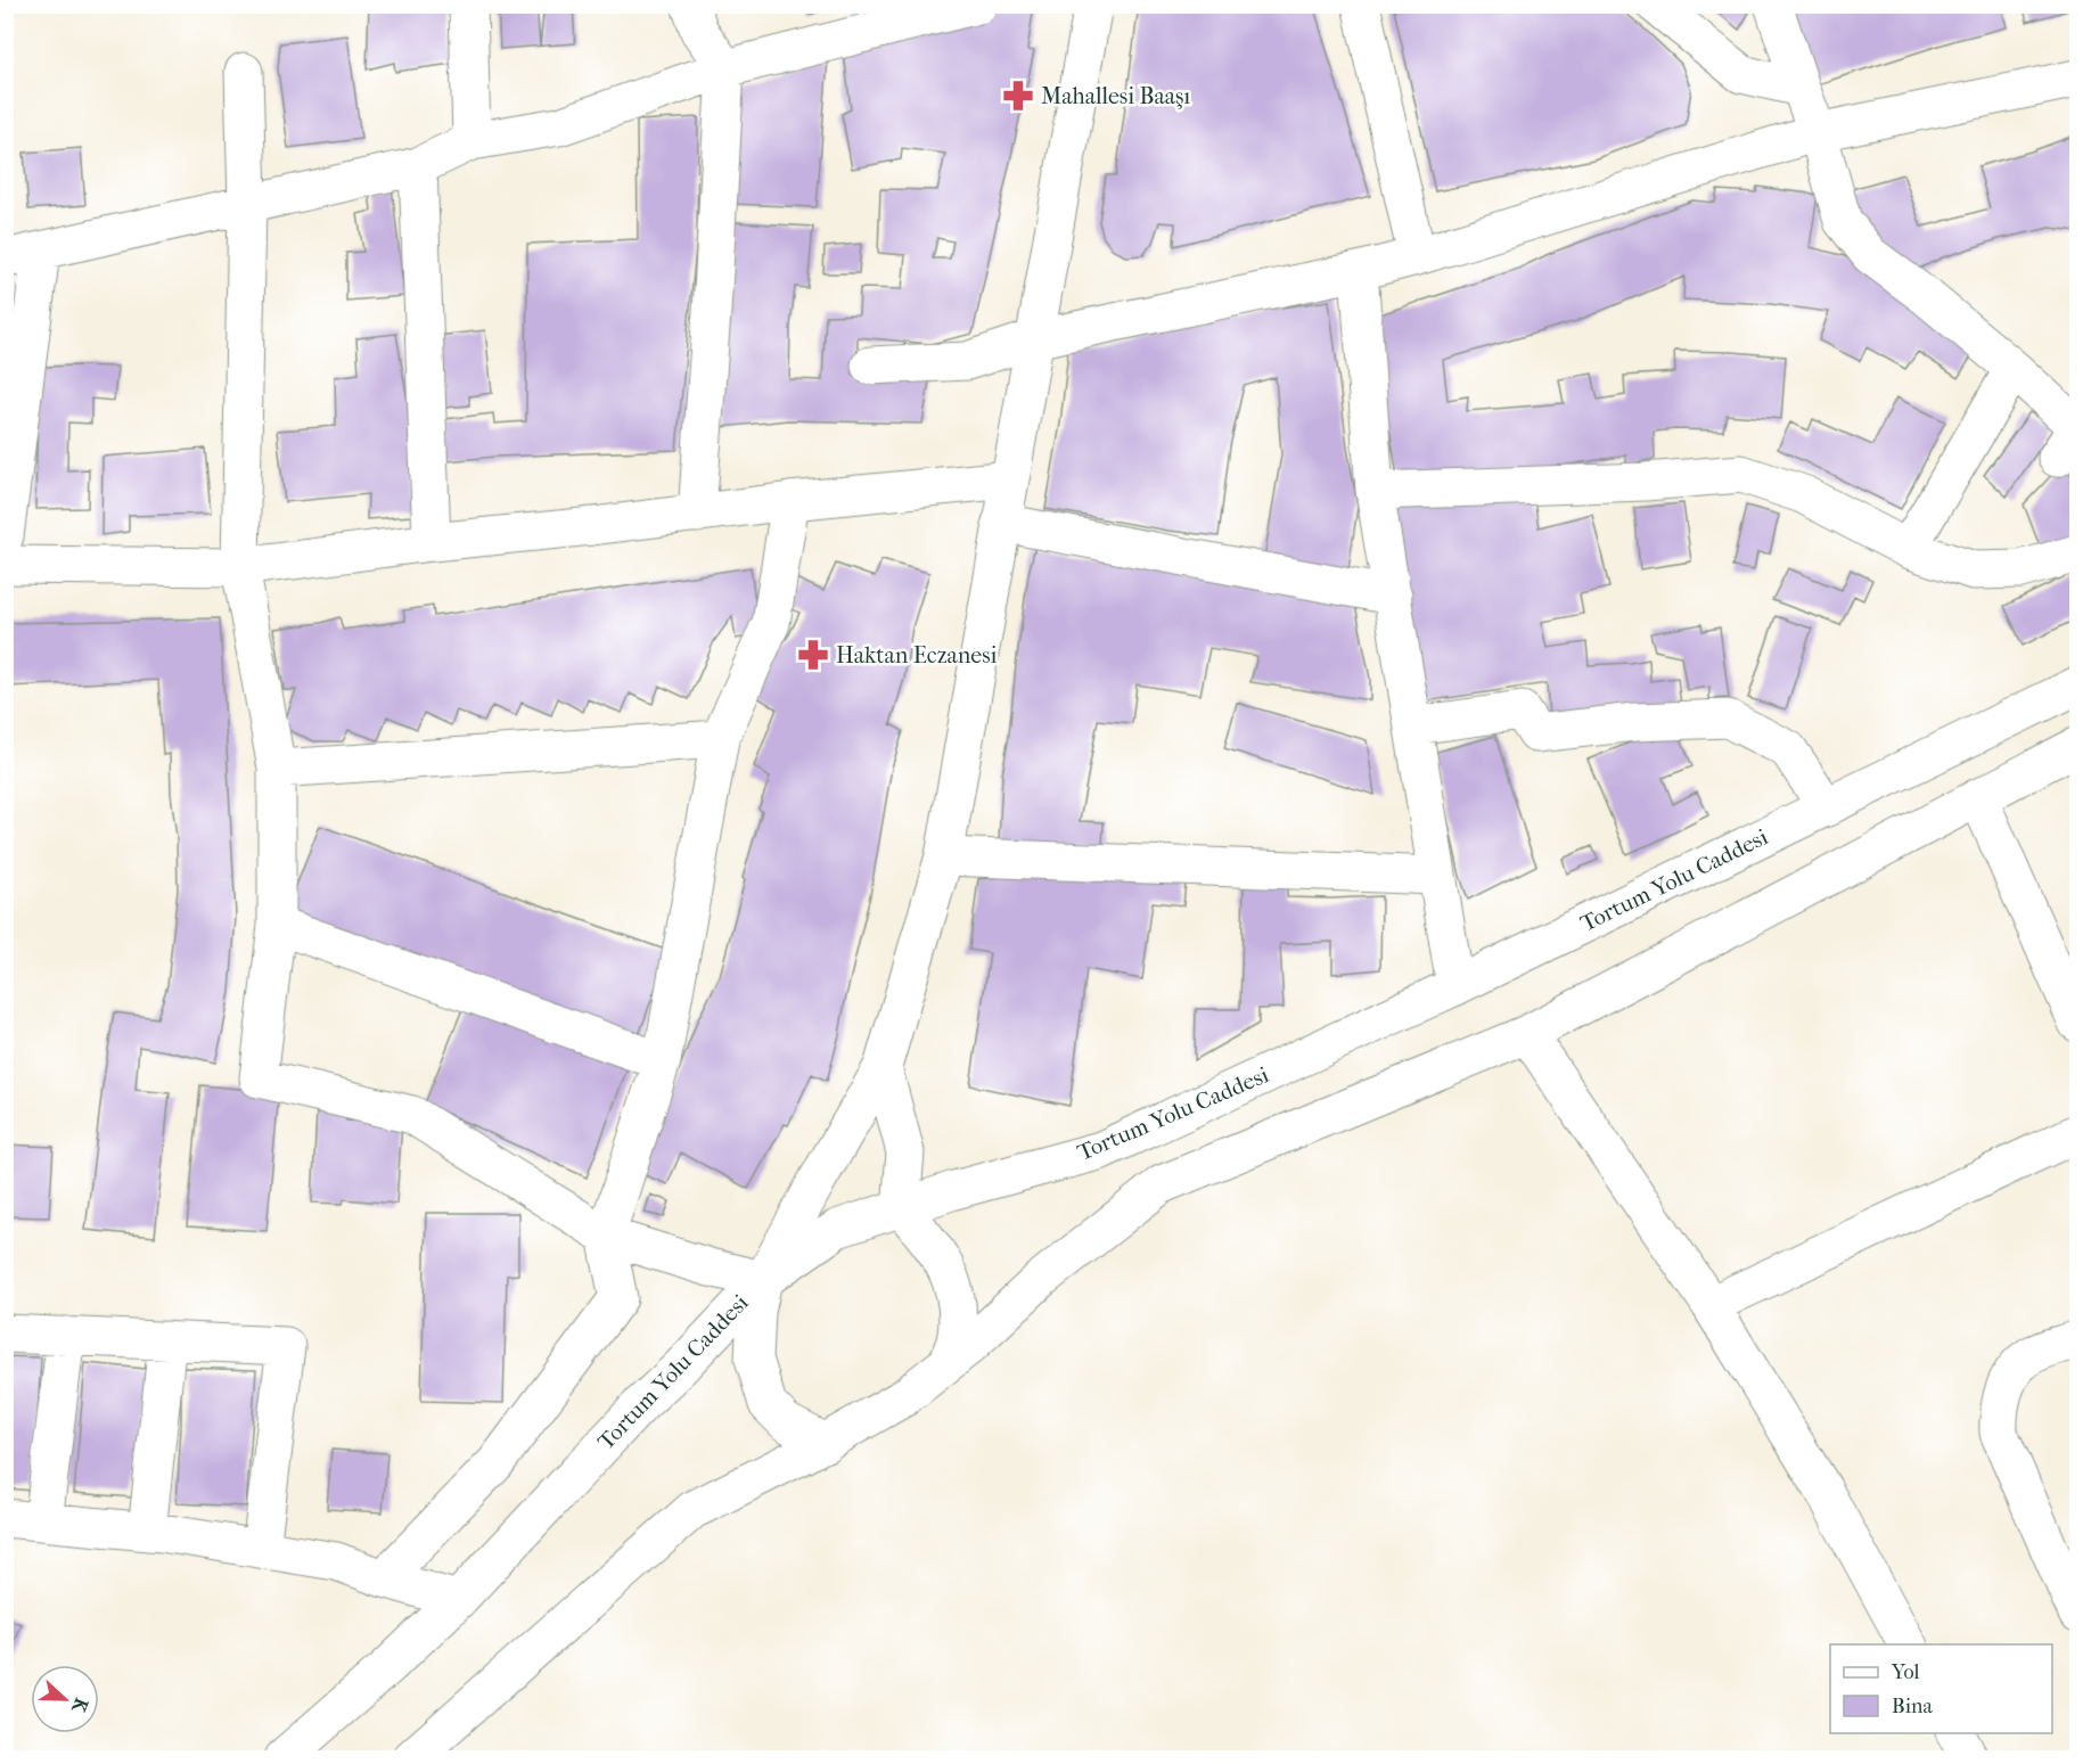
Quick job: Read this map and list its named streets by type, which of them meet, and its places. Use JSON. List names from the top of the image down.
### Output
{
  "streets": {
    "main road": ["Tortum Yolu Caddesi"]
  },
  "places": {
    "pharmacy": ["Mahallesi Baaşı", "Haktan Eczanesi"]
  },
  "legend": ["Yol", "Bina"],
  "north": "right"
}
